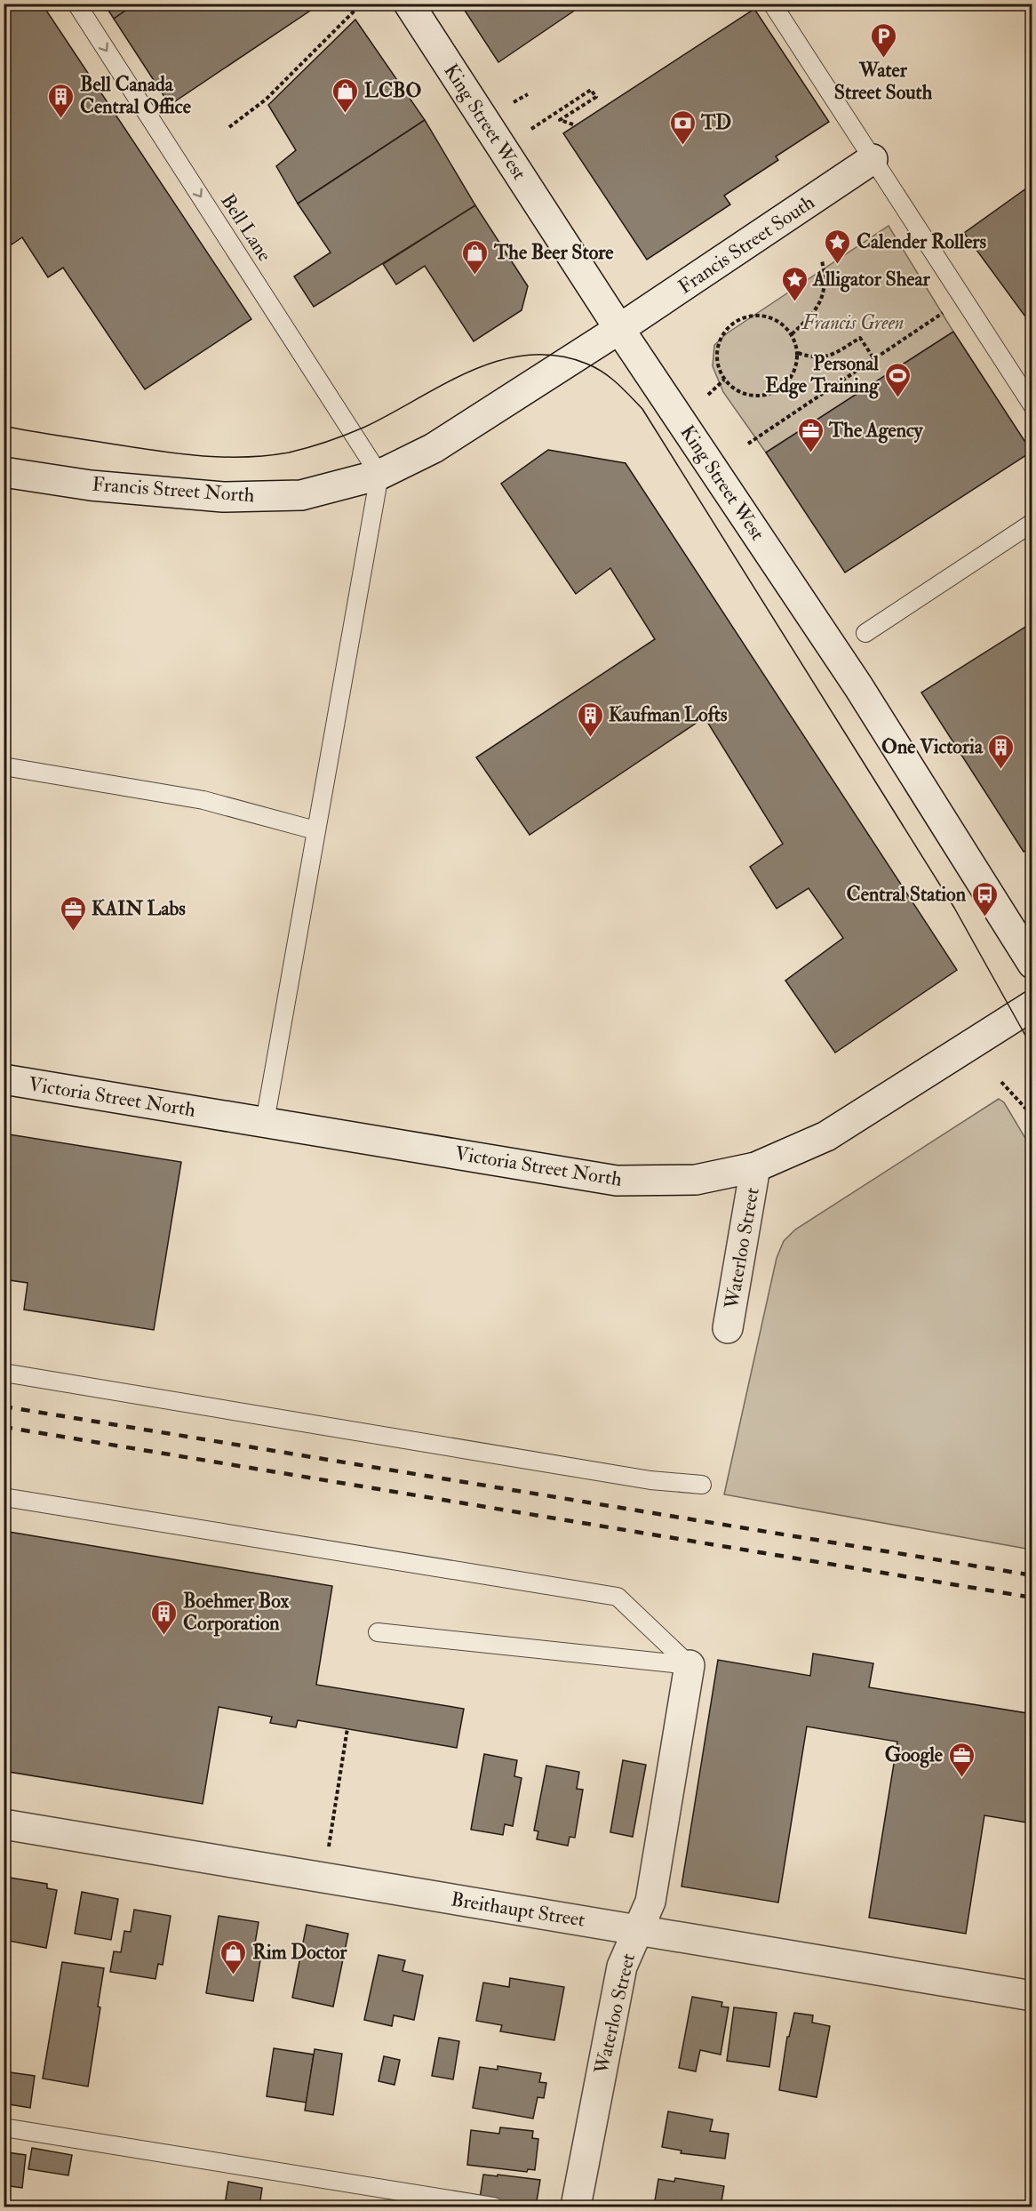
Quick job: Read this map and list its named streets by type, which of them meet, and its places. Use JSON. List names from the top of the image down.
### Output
{
  "streets": {
    "street": [
      "King Street West",
      "Francis Street South",
      "Francis Street North",
      "Victoria Street North",
      "Waterloo Street",
      "Breithaupt Street"
    ],
    "lane": ["Bell Lane"]
  },
  "crossings": [
    ["King Street West", "Francis Street South"],
    ["King Street West", "Francis Street North"],
    ["Bell Lane", "Francis Street North"],
    ["Francis Street South", "Francis Street North"],
    ["Victoria Street North", "Waterloo Street"],
    ["Waterloo Street", "Breithaupt Street"]
  ],
  "one_way": ["Bell Lane"],
  "parks": ["Francis Green"],
  "places": {
    "parking": ["Water Street South"],
    "shop": ["LCBO", "The Beer Store", "Rim Doctor"],
    "building": [
      "Bell Canada Central Office",
      "Kaufman Lofts",
      "One Victoria",
      "Boehmer Box Corporation"
    ],
    "bank": ["TD"],
    "place": ["Calender Rollers", "Alligator Shear"],
    "sports": ["Personal Edge Training"],
    "office": ["The Agency", "KAIN Labs", "Google"],
    "bus stop": ["Central Station"]
  }
}
